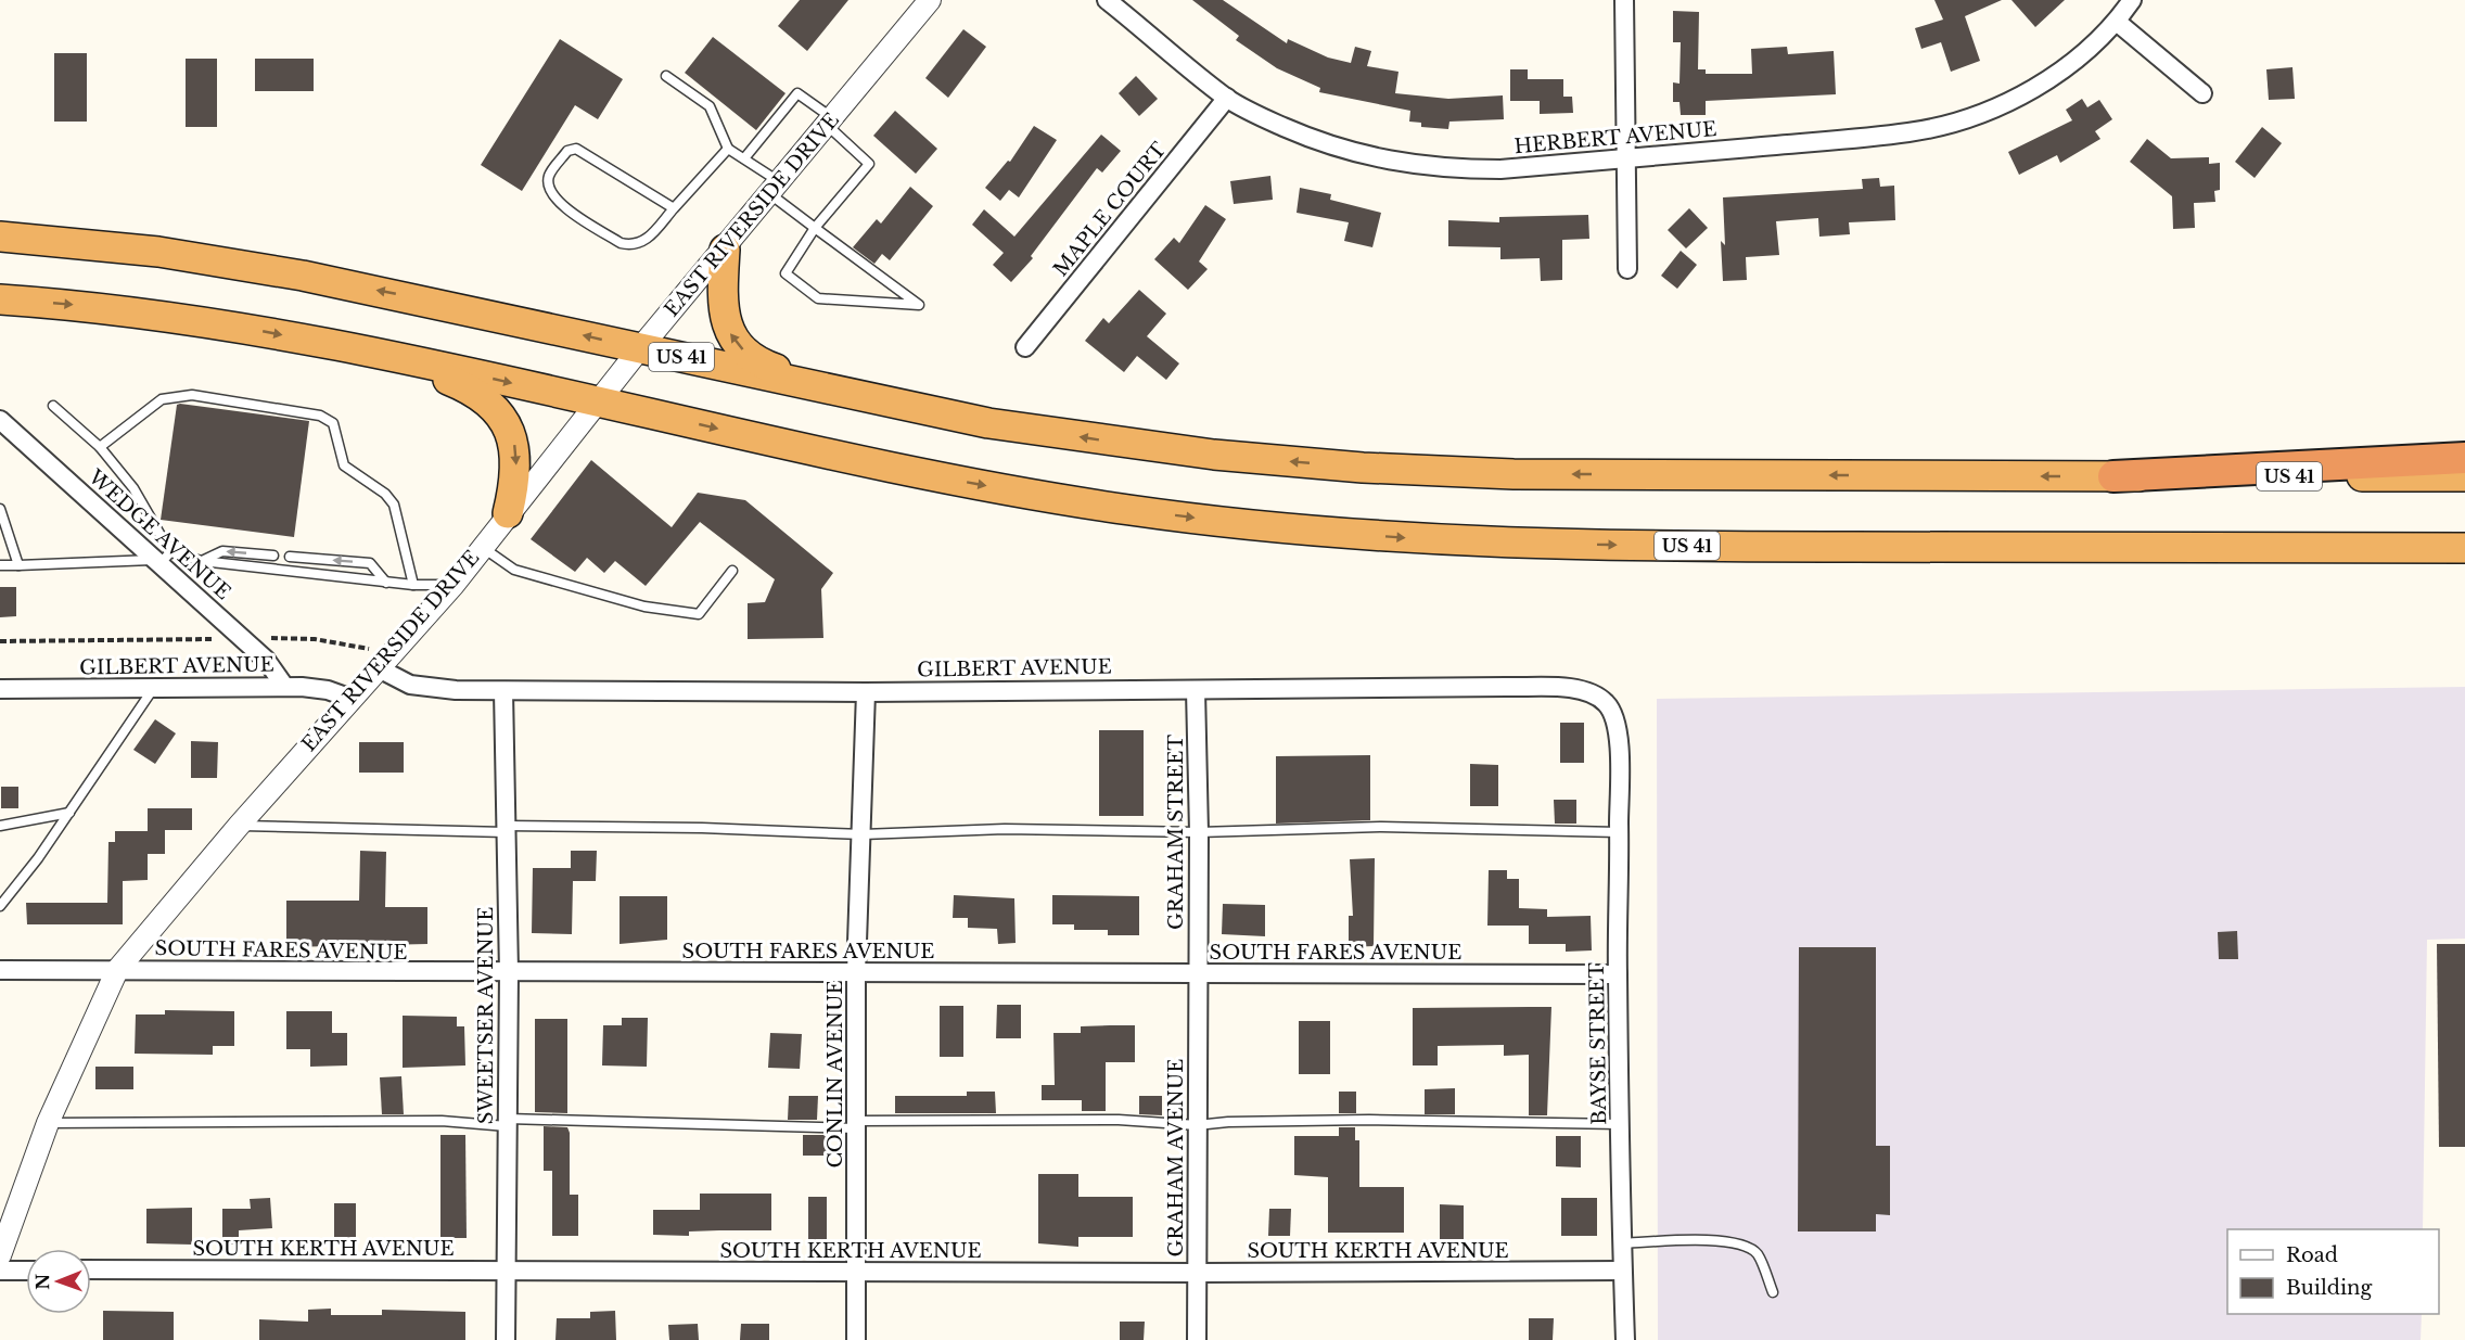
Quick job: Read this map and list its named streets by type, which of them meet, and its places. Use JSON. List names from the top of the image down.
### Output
{
  "streets": {
    "highway": ["US 41"],
    "street": [
      "HERBERT AVENUE",
      "MAPLE COURT",
      "EAST RIVERSIDE DRIVE",
      "WEDGE AVENUE",
      "GILBERT AVENUE",
      "GRAHAM STREET",
      "SOUTH FARES AVENUE",
      "SWEETSER AVENUE",
      "BAYSE STREET",
      "CONLIN AVENUE",
      "GRAHAM AVENUE",
      "SOUTH KERTH AVENUE"
    ]
  },
  "crossings": [
    ["HERBERT AVENUE", "MAPLE COURT"],
    ["EAST RIVERSIDE DRIVE", "US 41"],
    ["EAST RIVERSIDE DRIVE", "GILBERT AVENUE"],
    ["EAST RIVERSIDE DRIVE", "SOUTH FARES AVENUE"],
    ["WEDGE AVENUE", "GILBERT AVENUE"],
    ["GILBERT AVENUE", "GRAHAM STREET"],
    ["GILBERT AVENUE", "SWEETSER AVENUE"],
    ["GILBERT AVENUE", "BAYSE STREET"],
    ["GILBERT AVENUE", "CONLIN AVENUE"],
    ["GRAHAM STREET", "SOUTH FARES AVENUE"],
    ["GRAHAM STREET", "GRAHAM AVENUE"],
    ["SOUTH FARES AVENUE", "SWEETSER AVENUE"],
    ["SOUTH FARES AVENUE", "BAYSE STREET"],
    ["SOUTH FARES AVENUE", "CONLIN AVENUE"],
    ["SOUTH FARES AVENUE", "GRAHAM AVENUE"],
    ["SWEETSER AVENUE", "SOUTH KERTH AVENUE"],
    ["BAYSE STREET", "SOUTH KERTH AVENUE"],
    ["CONLIN AVENUE", "SOUTH KERTH AVENUE"],
    ["GRAHAM AVENUE", "SOUTH KERTH AVENUE"]
  ],
  "legend": ["Road", "Building"],
  "north": "left"
}
